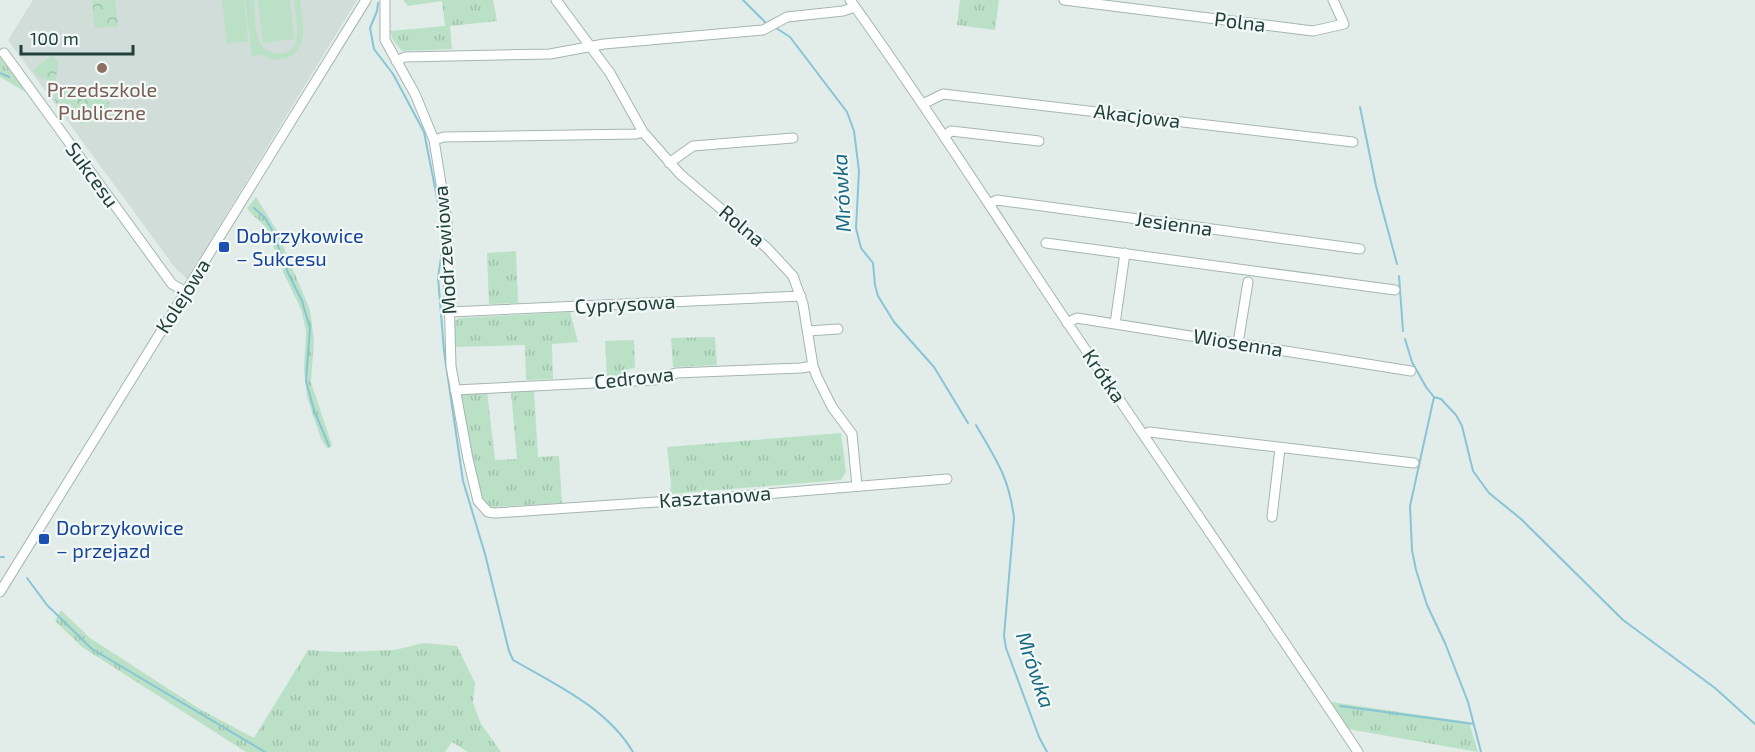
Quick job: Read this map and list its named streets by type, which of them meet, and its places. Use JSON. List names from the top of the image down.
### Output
{
  "streets": {
    "street": [
      "Polna",
      "Akacjowa",
      "Sukcesu",
      "Jesienna",
      "Rolna",
      "Modrzewiowa",
      "Kolejowa",
      "Cyprysowa",
      "Wiosenna",
      "Krótka",
      "Cedrowa",
      "Kasztanowa"
    ]
  },
  "crossings": [
    ["Akacjowa", "Krótka"],
    ["Sukcesu", "Kolejowa"],
    ["Jesienna", "Krótka"],
    ["Rolna", "Cyprysowa"],
    ["Rolna", "Cedrowa"],
    ["Rolna", "Kasztanowa"],
    ["Modrzewiowa", "Cyprysowa"],
    ["Modrzewiowa", "Cedrowa"],
    ["Modrzewiowa", "Kasztanowa"],
    ["Wiosenna", "Krótka"]
  ],
  "water": ["Mrówka"],
  "places": {
    "other": ["Przedszkole Publiczne"],
    "transit": ["Dobrzykowice – Sukcesu", "Dobrzykowice – przejazd"]
  },
  "scale_bar": "100 m"
}
